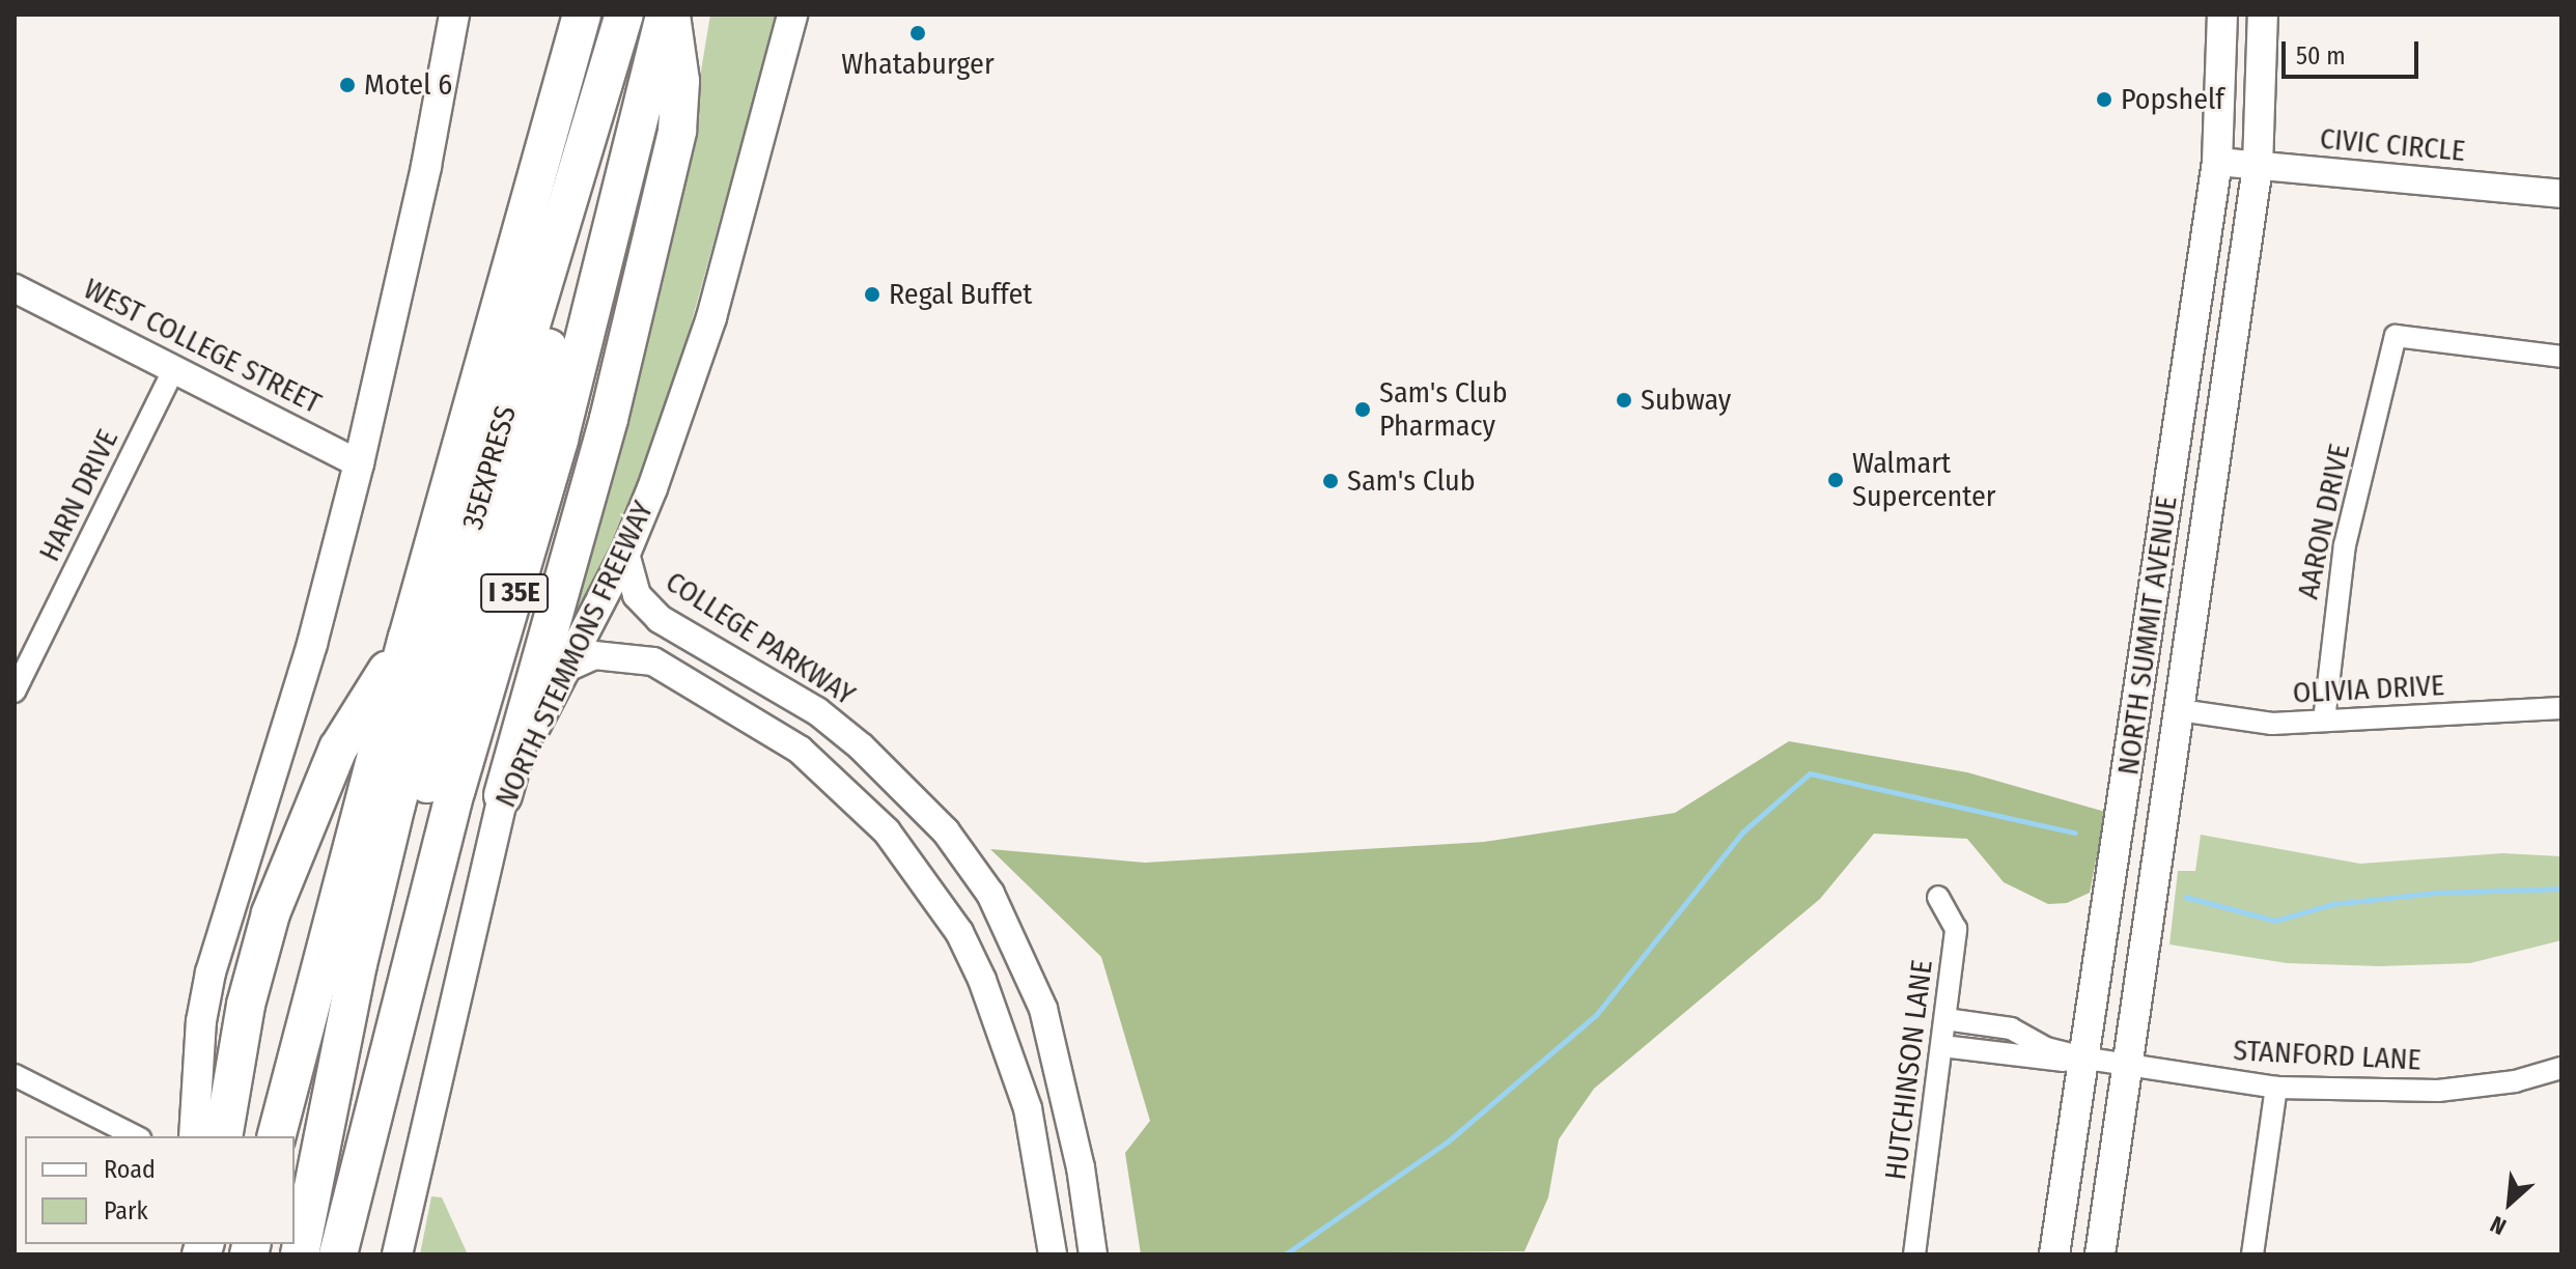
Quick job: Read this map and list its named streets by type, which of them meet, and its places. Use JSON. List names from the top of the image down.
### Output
{
  "streets": {
    "highway": ["35EXPRESS", "I 35E", "NORTH STEMMONS FREEWAY"],
    "main road": ["NORTH SUMMIT AVENUE"],
    "street": [
      "CIVIC CIRCLE",
      "WEST COLLEGE STREET",
      "HARN DRIVE",
      "AARON DRIVE",
      "COLLEGE PARKWAY",
      "OLIVIA DRIVE",
      "STANFORD LANE",
      "HUTCHINSON LANE"
    ]
  },
  "crossings": [
    ["CIVIC CIRCLE", "NORTH SUMMIT AVENUE"],
    ["WEST COLLEGE STREET", "HARN DRIVE"],
    ["AARON DRIVE", "OLIVIA DRIVE"],
    ["NORTH SUMMIT AVENUE", "OLIVIA DRIVE"],
    ["NORTH SUMMIT AVENUE", "STANFORD LANE"],
    ["COLLEGE PARKWAY", "NORTH STEMMONS FREEWAY"],
    ["STANFORD LANE", "HUTCHINSON LANE"]
  ],
  "places": [
    "Whataburger",
    "Motel 6",
    "Popshelf",
    "Regal Buffet",
    "Subway",
    "Sam's Club Pharmacy",
    "Walmart Supercenter",
    "Sam's Club"
  ],
  "legend": ["Road", "Park"],
  "scale_bar": "50 m",
  "north": "bottom left"
}
